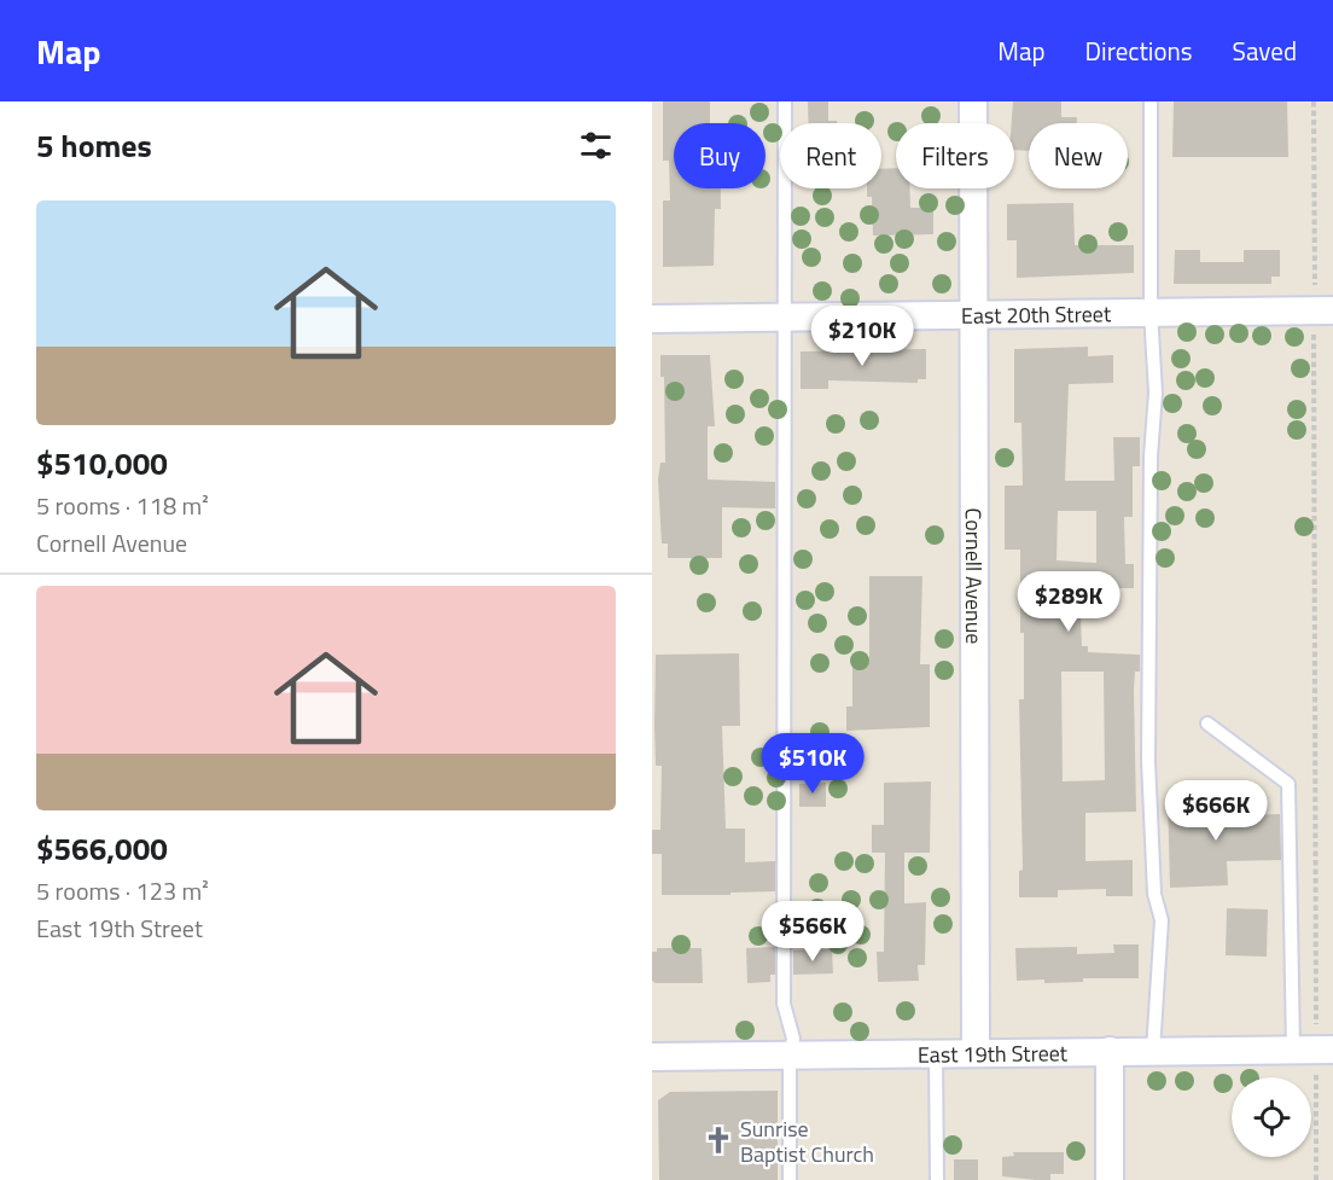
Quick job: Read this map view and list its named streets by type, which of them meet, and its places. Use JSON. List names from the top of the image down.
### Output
{
  "streets": {
    "street": ["East 20th Street", "Cornell Avenue", "East 19th Street"]
  },
  "crossings": [
    ["East 20th Street", "Cornell Avenue"],
    ["Cornell Avenue", "East 19th Street"]
  ],
  "places": {
    "church": ["Sunrise Baptist Church"]
  },
  "page": {
    "header": "Map",
    "nav": ["Map", "Directions", "Saved"],
    "heading": "5 homes",
    "chip": [
      "Buy",
      "Rent",
      "Filters",
      "New"
    ],
    "list": [
      {
        "name": "$510,000",
        "note": "5 rooms · 118 m² · Cornell Avenue"
      },
      {
        "name": "$566,000",
        "note": "5 rooms · 123 m² · East 19th Street"
      }
    ],
    "price": [
      "$210K",
      "$289K",
      "$510K",
      "$666K",
      "$566K"
    ]
  }
}
